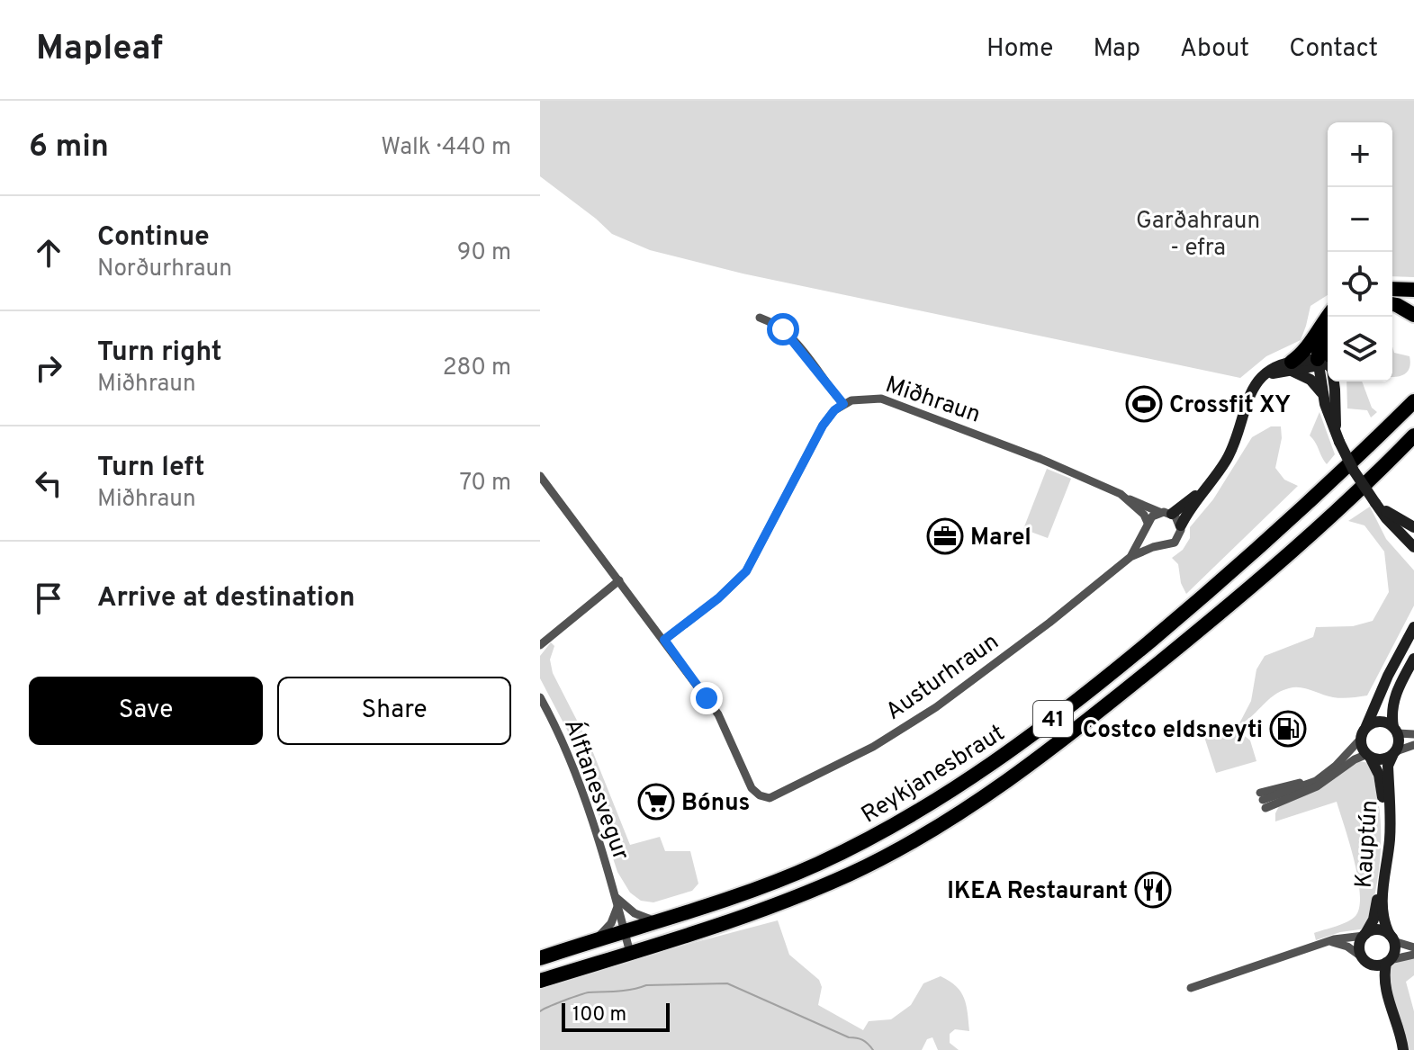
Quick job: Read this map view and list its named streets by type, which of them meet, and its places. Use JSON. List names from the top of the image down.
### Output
{
  "streets": {
    "highway": ["41", "Reykjanesbraut"],
    "street": [
      "Miðhraun",
      "Austurhraun",
      "Álftanesvegur",
      "Kauptún"
    ]
  },
  "crossings": [
    ["Miðhraun", "Austurhraun"],
    ["Reykjanesbraut", "Álftanesvegur"]
  ],
  "parks": ["Garðahraun - efra"],
  "places": {
    "sports": ["Crossfit XY"],
    "office": ["Marel"],
    "fuel station": ["Costco eldsneyti"],
    "supermarket": ["Bónus"],
    "restaurant": ["IKEA Restaurant"]
  },
  "scale_bar": "100 m",
  "page": {
    "header": "Mapleaf",
    "nav": [
      "Home",
      "Map",
      "About",
      "Contact"
    ],
    "heading": ["6 min", "Walk · 440 m"],
    "map_buttons": ["+", "−"],
    "list": [
      ["Continue", "Norðurhraun", "90 m"],
      ["Turn right", "Miðhraun", "280 m"],
      ["Turn left", "Miðhraun", "70 m"],
      "Arrive at destination"
    ],
    "buttons": ["Save", "Share"],
    "scale": "100 m"
  }
}
